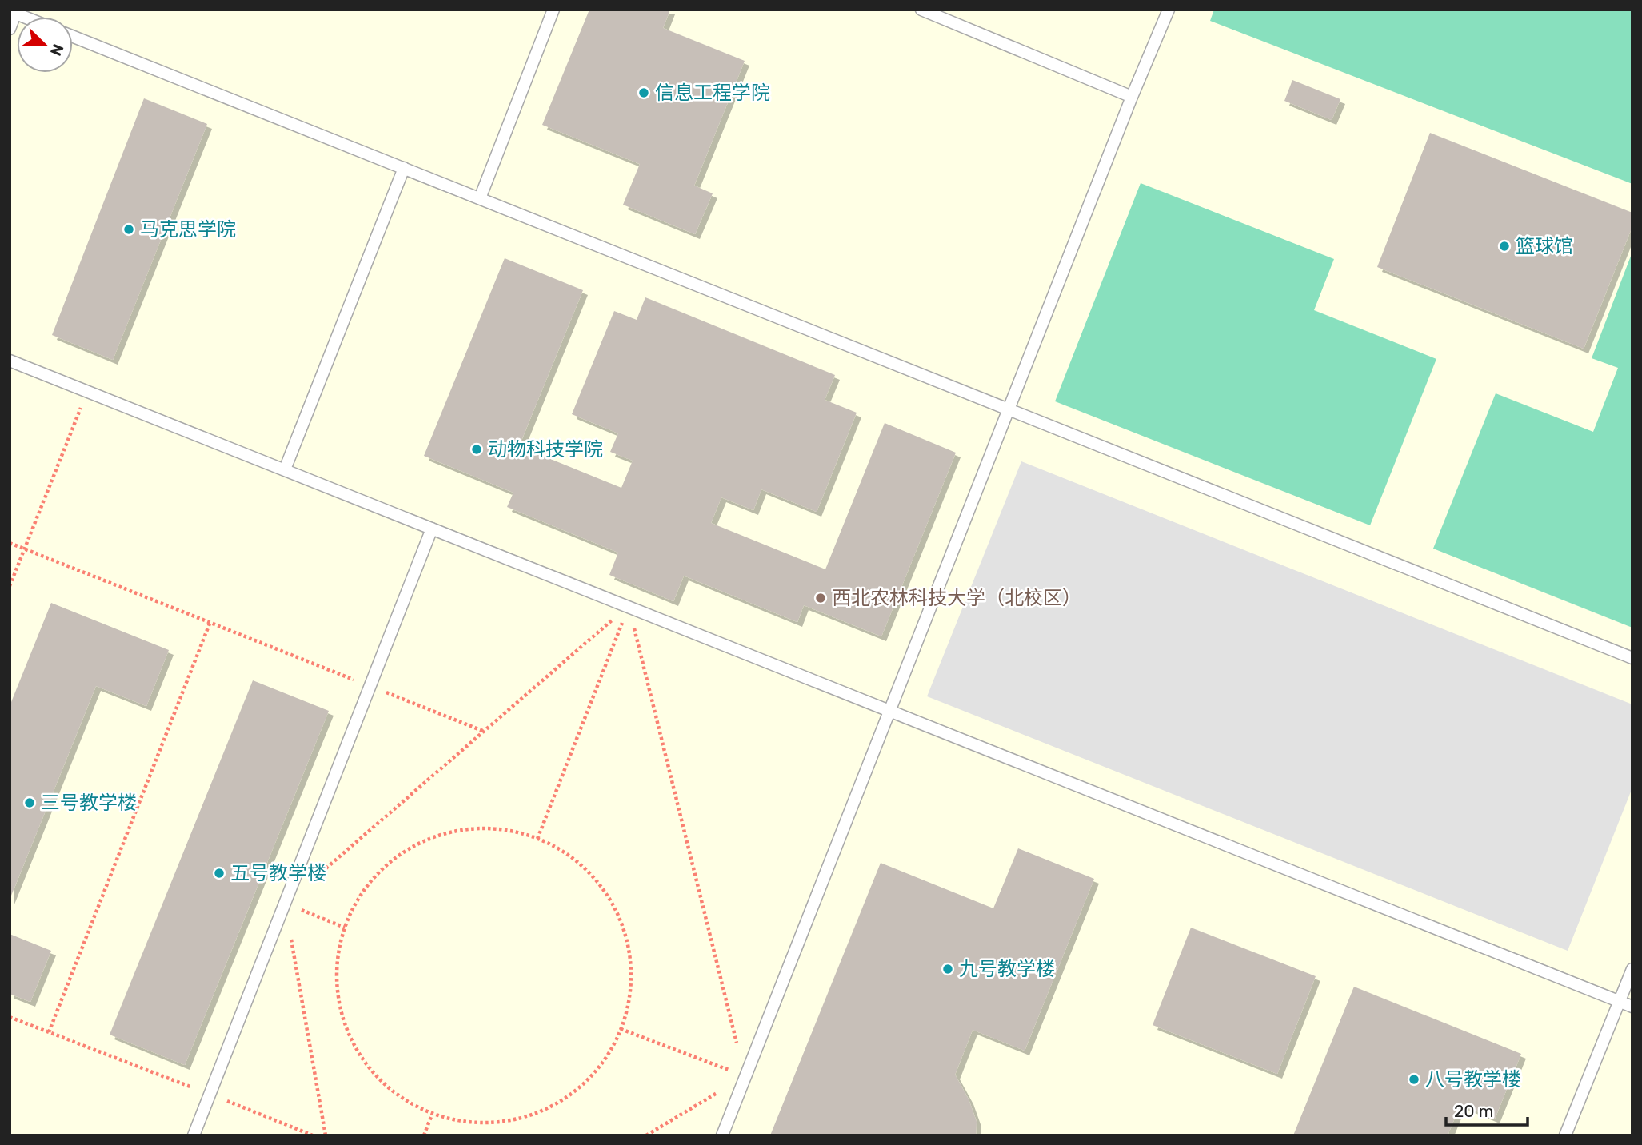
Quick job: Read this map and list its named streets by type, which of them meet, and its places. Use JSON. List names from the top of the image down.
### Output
{
  "places": [
    "信息工程学院",
    "马克思学院",
    "篮球馆",
    "动物科技学院",
    "西北农林科技大学（北校区）",
    "三号教学楼",
    "五号教学楼",
    "九号教学楼",
    "八号教学楼"
  ],
  "scale_bar": "20 m",
  "north": "bottom right"
}
